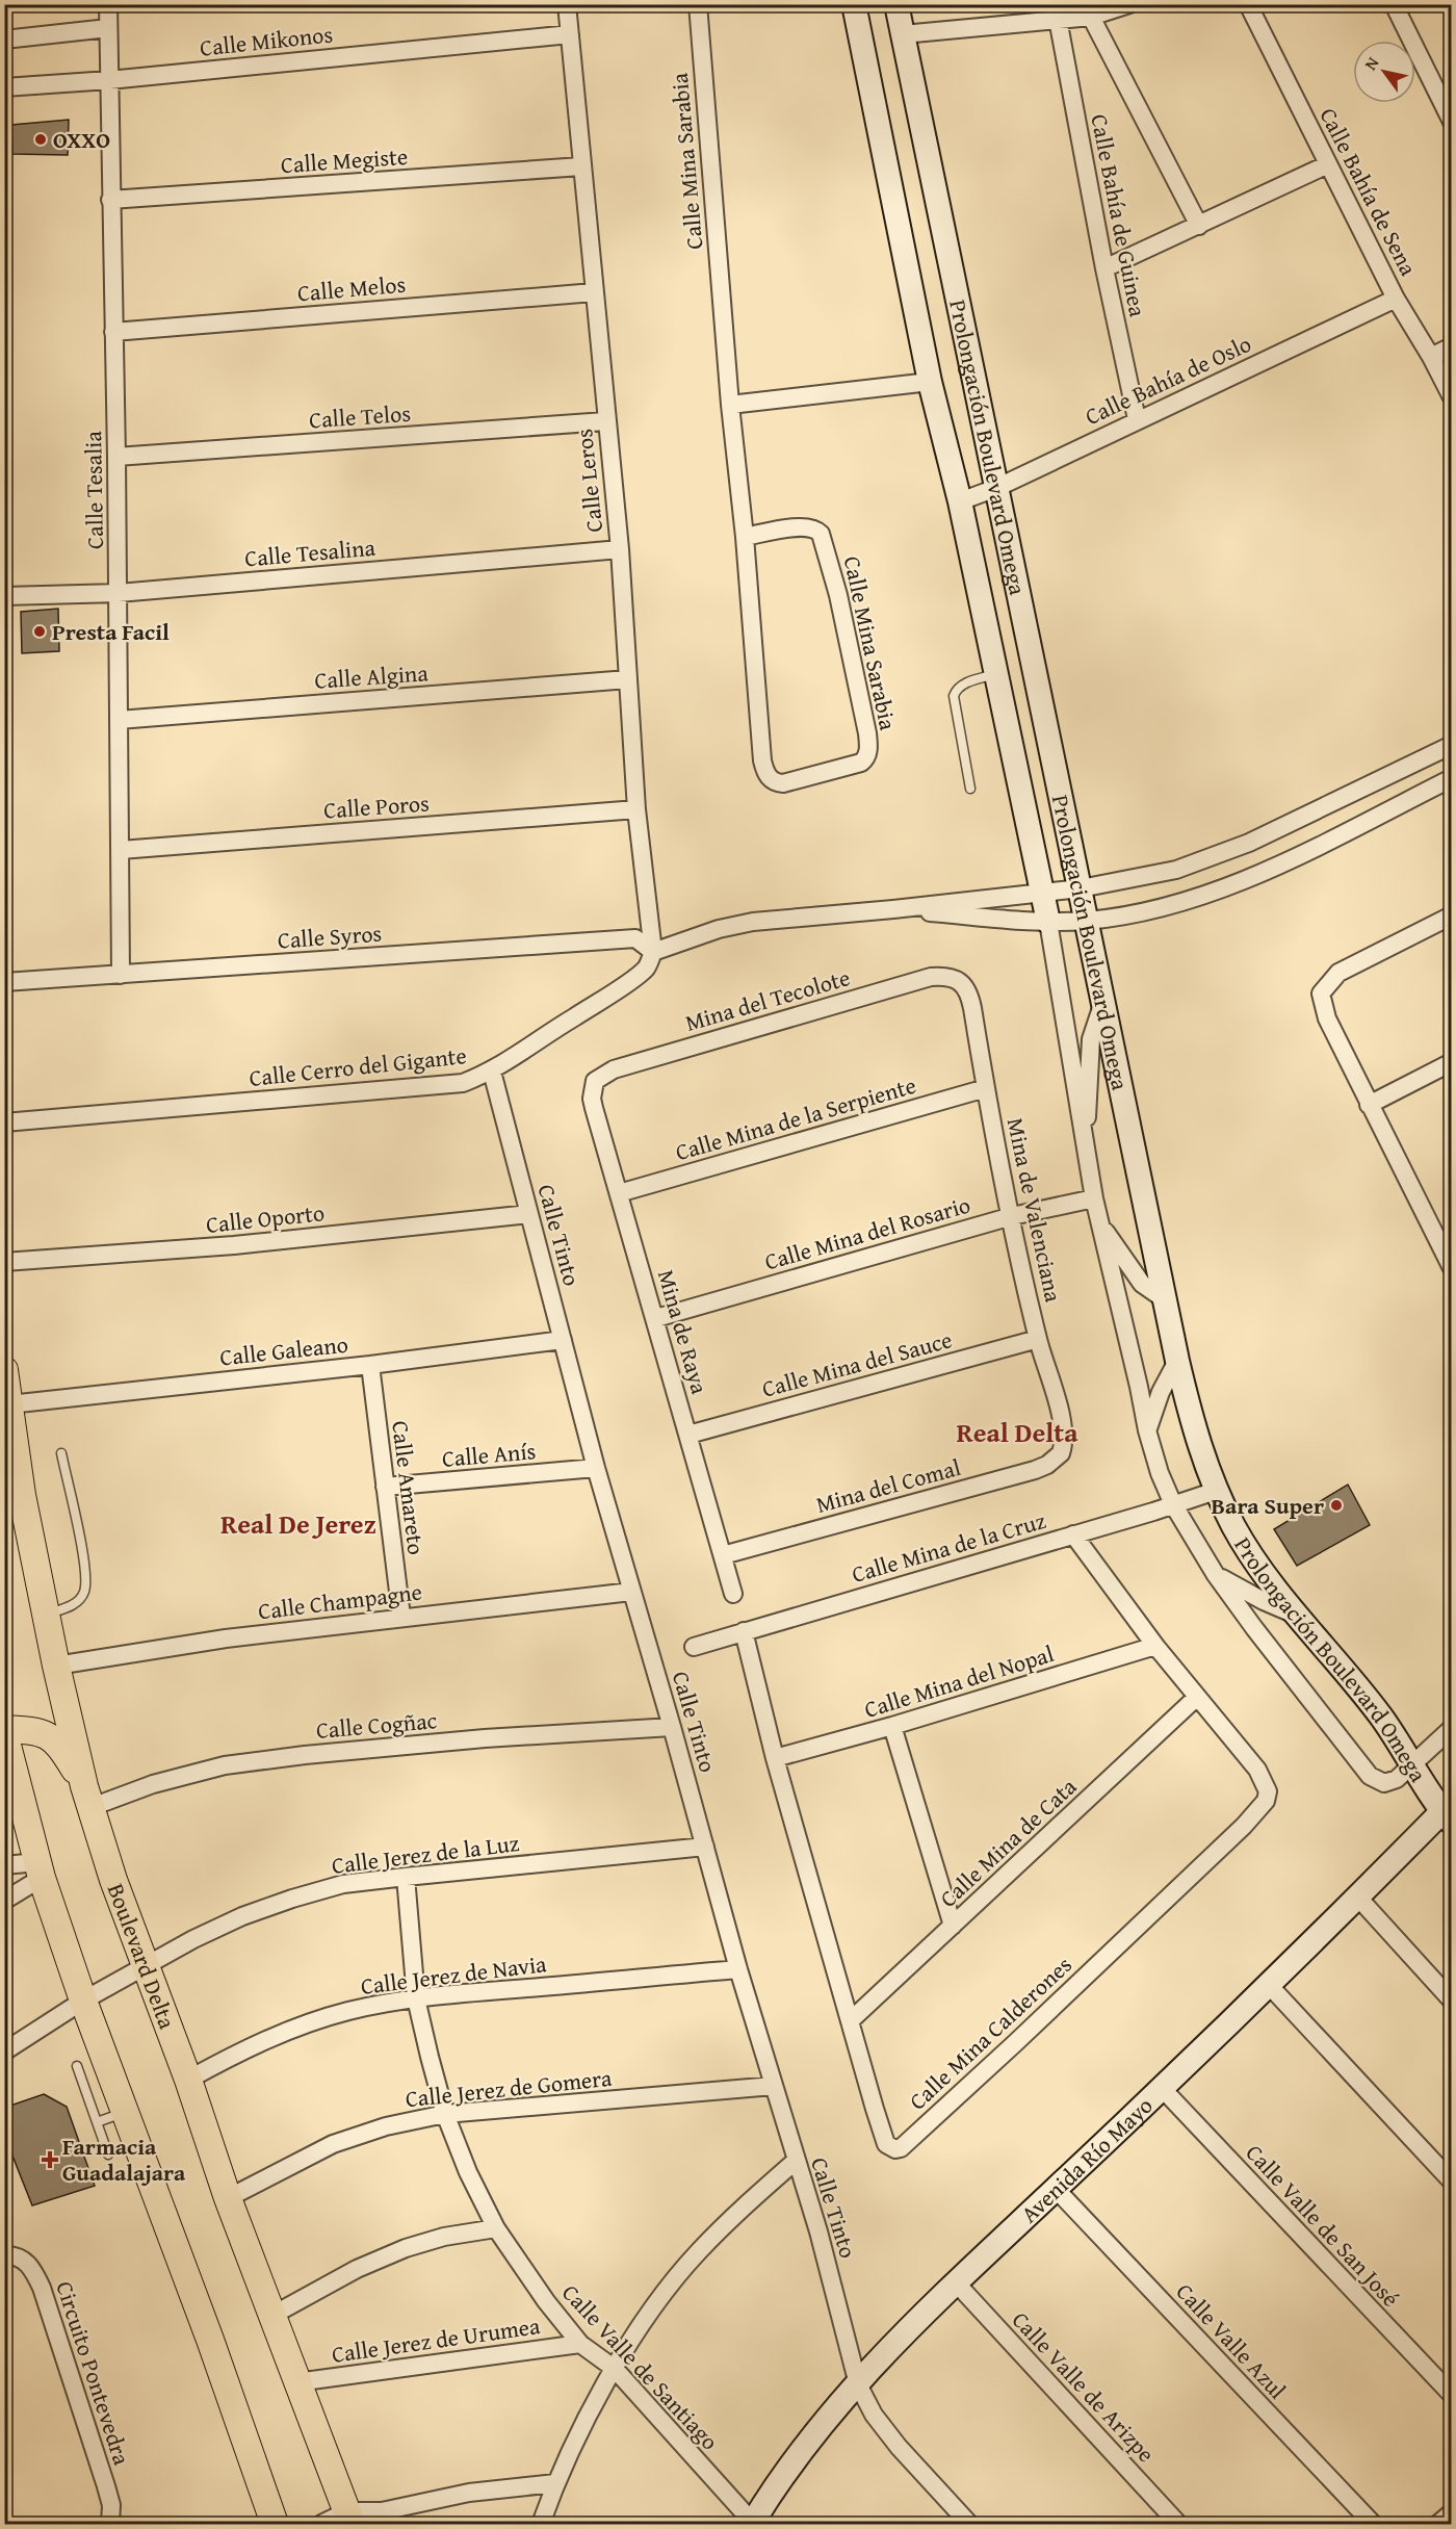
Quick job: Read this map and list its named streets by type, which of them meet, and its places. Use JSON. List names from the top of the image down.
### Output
{
  "streets": {
    "main road": ["Boulevard Delta"],
    "street": [
      "Calle Mikonos",
      "Calle Megiste",
      "Calle Mina Sarabia",
      "Calle Bahía de Sena",
      "Calle Bahía de Guinea",
      "Calle Melos",
      "Calle Bahía de Oslo",
      "Calle Telos",
      "Prolongación Boulevard Omega",
      "Calle Leros",
      "Calle Tesalia",
      "Calle Tesalina",
      "Calle Algina",
      "Calle Poros",
      "Calle Syros",
      "Mina del Tecolote",
      "Calle Cerro del Gigante",
      "Calle Mina de la Serpiente",
      "Mina de Valenciana",
      "Calle Oporto",
      "Calle Mina del Rosario",
      "Calle Tinto",
      "Mina de Raya",
      "Calle Galeano",
      "Calle Mina del Sauce",
      "Calle Anís",
      "Mina del Comal",
      "Calle Amareto",
      "Calle Mina de la Cruz",
      "Calle Champagne",
      "Calle Mina del Nopal",
      "Calle Cogñac",
      "Calle Mina de Cata",
      "Calle Jerez de la Luz",
      "Calle Jerez de Navia",
      "Calle Mina Calderones",
      "Calle Jerez de Gomera",
      "Avenida Río Mayo",
      "Calle Valle de San José",
      "Calle Jerez de Urumea",
      "Calle Valle Azul",
      "Calle Valle de Santiago",
      "Circuito Pontevedra",
      "Calle Valle de Arizpe"
    ]
  },
  "crossings": [
    ["Calle Mikonos", "Calle Leros"],
    ["Calle Mikonos", "Calle Tesalia"],
    ["Calle Megiste", "Calle Leros"],
    ["Calle Megiste", "Calle Tesalia"],
    ["Calle Bahía de Sena", "Calle Bahía de Oslo"],
    ["Calle Bahía de Guinea", "Calle Bahía de Oslo"],
    ["Calle Melos", "Calle Leros"],
    ["Calle Melos", "Calle Tesalia"],
    ["Calle Bahía de Oslo", "Prolongación Boulevard Omega"],
    ["Calle Telos", "Calle Leros"],
    ["Calle Telos", "Calle Tesalia"],
    ["Prolongación Boulevard Omega", "Calle Mina del Rosario"],
    ["Prolongación Boulevard Omega", "Calle Mina de la Cruz"],
    ["Prolongación Boulevard Omega", "Avenida Río Mayo"],
    ["Calle Leros", "Calle Tesalina"],
    ["Calle Leros", "Calle Algina"],
    ["Calle Leros", "Calle Poros"],
    ["Calle Leros", "Calle Syros"],
    ["Calle Leros", "Calle Cerro del Gigante"],
    ["Calle Tesalia", "Calle Tesalina"],
    ["Calle Tesalia", "Calle Algina"],
    ["Calle Tesalia", "Calle Poros"],
    ["Calle Tesalia", "Calle Syros"],
    ["Calle Syros", "Calle Cerro del Gigante"],
    ["Mina del Tecolote", "Mina de Valenciana"],
    ["Mina del Tecolote", "Mina de Raya"],
    ["Calle Cerro del Gigante", "Calle Tinto"],
    ["Calle Mina de la Serpiente", "Mina de Valenciana"],
    ["Calle Mina de la Serpiente", "Mina de Raya"],
    ["Mina de Valenciana", "Calle Mina del Rosario"],
    ["Mina de Valenciana", "Calle Mina del Sauce"],
    ["Mina de Valenciana", "Mina del Comal"],
    ["Calle Oporto", "Calle Tinto"],
    ["Calle Mina del Rosario", "Mina de Raya"],
    ["Calle Tinto", "Calle Galeano"],
    ["Calle Tinto", "Calle Anís"],
    ["Calle Tinto", "Calle Champagne"],
    ["Calle Tinto", "Calle Cogñac"],
    ["Calle Tinto", "Calle Jerez de la Luz"],
    ["Calle Tinto", "Calle Jerez de Navia"],
    ["Calle Tinto", "Calle Jerez de Gomera"],
    ["Calle Tinto", "Avenida Río Mayo"],
    ["Mina de Raya", "Calle Mina del Sauce"],
    ["Mina de Raya", "Mina del Comal"],
    ["Calle Galeano", "Calle Amareto"],
    ["Calle Galeano", "Boulevard Delta"],
    ["Calle Anís", "Calle Amareto"],
    ["Calle Amareto", "Calle Champagne"],
    ["Calle Mina de la Cruz", "Calle Mina Calderones"],
    ["Calle Champagne", "Boulevard Delta"],
    ["Calle Mina del Nopal", "Calle Mina Calderones"],
    ["Calle Cogñac", "Boulevard Delta"],
    ["Calle Mina de Cata", "Calle Mina Calderones"],
    ["Calle Jerez de la Luz", "Boulevard Delta"],
    ["Calle Jerez de la Luz", "Calle Valle de Santiago"],
    ["Boulevard Delta", "Calle Jerez de Navia"],
    ["Boulevard Delta", "Calle Jerez de Gomera"],
    ["Boulevard Delta", "Calle Jerez de Urumea"],
    ["Calle Jerez de Navia", "Calle Valle de Santiago"],
    ["Calle Jerez de Gomera", "Calle Valle de Santiago"],
    ["Avenida Río Mayo", "Calle Valle de San José"],
    ["Avenida Río Mayo", "Calle Valle Azul"],
    ["Avenida Río Mayo", "Calle Valle de Santiago"],
    ["Avenida Río Mayo", "Calle Valle de Arizpe"],
    ["Calle Jerez de Urumea", "Calle Valle de Santiago"]
  ],
  "districts": ["Real Delta", "Real De Jerez"],
  "places": {
    "other": ["OXXO", "Presta Facil", "Bara Super"],
    "health": ["Farmacia Guadalajara"]
  },
  "north": "top left"
}
